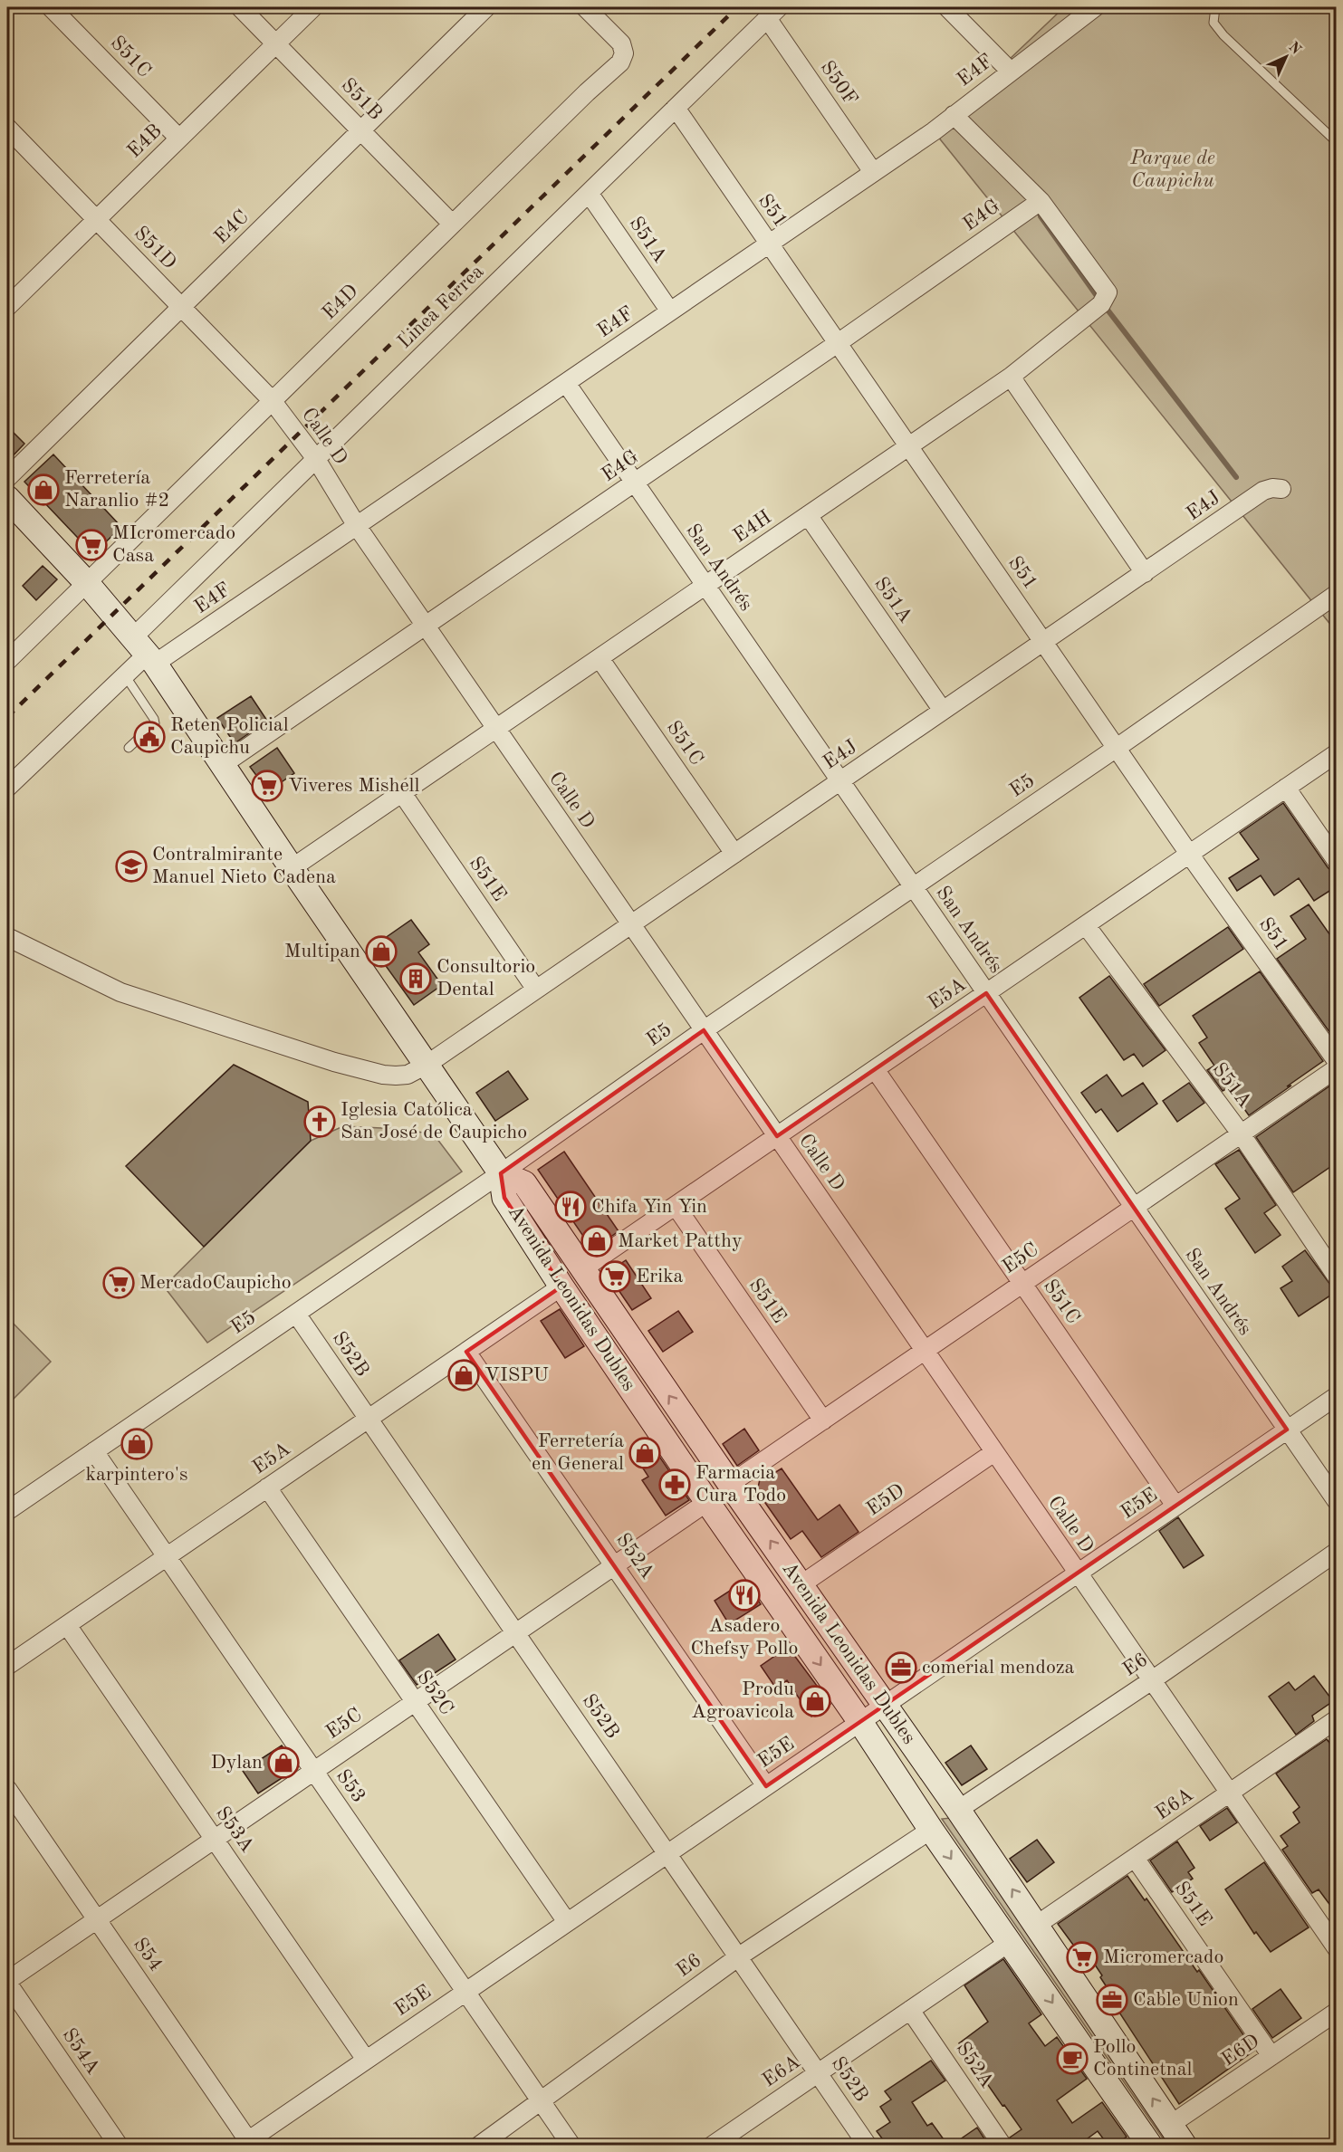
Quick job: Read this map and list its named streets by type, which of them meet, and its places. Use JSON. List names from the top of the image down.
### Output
{
  "streets": {
    "main road": ["Avenida Leonidas Dubles"],
    "street": [
      "S51C",
      "E4F",
      "S50F",
      "S51B",
      "E4B",
      "S51",
      "E4G",
      "E4C",
      "S51A",
      "S51D",
      "E4D",
      "Linea Ferrea",
      "Calle D",
      "E4J",
      "E4H",
      "San Andrés",
      "E5",
      "S51E",
      "E5A",
      "E5C",
      "S52B",
      "E5D",
      "E5E",
      "S52A",
      "E6",
      "S52C",
      "S53",
      "E6A",
      "S53A",
      "S54",
      "E6D",
      "S54A"
    ]
  },
  "crossings": [
    ["S51C", "E4B"],
    ["S51C", "E4J"],
    ["S51C", "E4H"],
    ["S51C", "E5A"],
    ["S51C", "E5C"],
    ["S51C", "E5E"],
    ["E4F", "S50F"],
    ["E4F", "S51"],
    ["E4F", "S51A"],
    ["E4F", "Linea Ferrea"],
    ["E4F", "Calle D"],
    ["E4F", "San Andrés"],
    ["E4F", "Avenida Leonidas Dubles"],
    ["S50F", "Linea Ferrea"],
    ["S51B", "E4B"],
    ["S51B", "E4C"],
    ["S51B", "E4D"],
    ["E4B", "S51D"],
    ["S51", "E4G"],
    ["S51", "Linea Ferrea"],
    ["S51", "E4J"],
    ["S51", "E4H"],
    ["S51", "E5"],
    ["S51", "E5A"],
    ["E4G", "Calle D"],
    ["E4G", "E4H"],
    ["E4G", "San Andrés"],
    ["E4G", "Avenida Leonidas Dubles"],
    ["E4C", "S51D"],
    ["S51A", "Linea Ferrea"],
    ["S51A", "E4J"],
    ["S51A", "E4H"],
    ["S51A", "E5A"],
    ["S51A", "E5C"],
    ["S51D", "E4D"],
    ["S51D", "Calle D"],
    ["E4D", "Calle D"],
    ["E4D", "Avenida Leonidas Dubles"],
    ["Linea Ferrea", "Calle D"],
    ["Linea Ferrea", "Avenida Leonidas Dubles"],
    ["Calle D", "E4J"],
    ["Calle D", "E4H"],
    ["Calle D", "E5"],
    ["Calle D", "E5A"],
    ["Calle D", "E5C"],
    ["Calle D", "E5D"],
    ["Calle D", "E5E"],
    ["Calle D", "E6"],
    ["Calle D", "E6A"],
    ["E4J", "San Andrés"],
    ["E4J", "S51E"],
    ["E4J", "Avenida Leonidas Dubles"],
    ["E4H", "San Andrés"],
    ["E4H", "S51E"],
    ["E4H", "Avenida Leonidas Dubles"],
    ["San Andrés", "E5"],
    ["San Andrés", "E5A"],
    ["San Andrés", "E5C"],
    ["San Andrés", "E5E"],
    ["E5", "Avenida Leonidas Dubles"],
    ["E5", "S52B"],
    ["E5", "S53"],
    ["S51E", "E5A"],
    ["S51E", "E5C"],
    ["S51E", "E6A"],
    ["S51E", "E6D"],
    ["E5A", "Avenida Leonidas Dubles"],
    ["E5A", "S52B"],
    ["E5A", "S52A"],
    ["E5A", "S52C"],
    ["E5A", "S53"],
    ["E5A", "S53A"],
    ["E5C", "Avenida Leonidas Dubles"],
    ["E5C", "S52B"],
    ["E5C", "S52A"],
    ["E5C", "S52C"],
    ["E5C", "S53"],
    ["E5C", "S53A"],
    ["E5C", "S54"],
    ["E5C", "S54A"],
    ["Avenida Leonidas Dubles", "E5D"],
    ["Avenida Leonidas Dubles", "E5E"],
    ["Avenida Leonidas Dubles", "E6"],
    ["Avenida Leonidas Dubles", "E6A"],
    ["Avenida Leonidas Dubles", "E6D"],
    ["S52B", "E5E"],
    ["S52B", "E6"],
    ["S52B", "E6A"],
    ["E5E", "S52A"],
    ["E5E", "S52C"],
    ["E5E", "S53"],
    ["E5E", "S53A"],
    ["E5E", "S54"],
    ["S52A", "E6A"],
    ["E6", "S53"]
  ],
  "parks": ["Parque de Caupichu"],
  "places": {
    "shop": [
      "Ferretería Naranlio #2",
      "Multipan",
      "Market Patthy",
      "VISPU",
      "karpintero's",
      "Ferretería en General",
      "Produ Agroavicola",
      "Dylan"
    ],
    "supermarket": [
      "MIcromercado Casa",
      "Viveres Mishell",
      "Erika",
      "MercadoCaupicho",
      "Micromercado"
    ],
    "public building": ["Reten Policial Caupichu"],
    "school or university": ["Contralmirante Manuel Nieto Cadena"],
    "building": ["Consultorio Dental"],
    "church": ["Iglesia Católica San José de Caupicho"],
    "restaurant": ["Chifa Yin Yin", "Asadero Chefsy Pollo"],
    "pharmacy": ["Farmacia Cura Todo"],
    "office": ["comerial mendoza", "Cable Union"],
    "cafe": ["Pollo Continetnal"]
  },
  "north": "top right"
}
